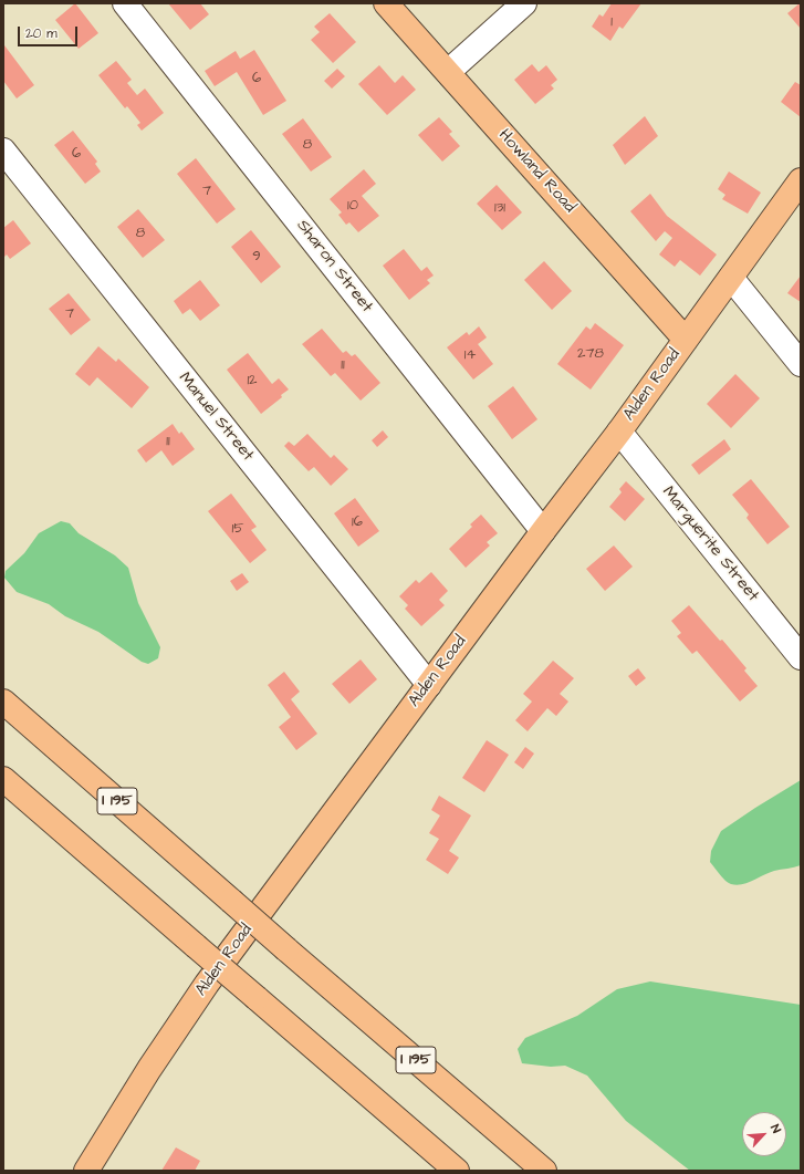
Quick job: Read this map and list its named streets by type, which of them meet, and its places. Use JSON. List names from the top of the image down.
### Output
{
  "streets": {
    "main road": ["Howland Road", "Alden Road", "I 195"],
    "street": ["Sharon Street", "Manuel Street", "Marguerite Street"]
  },
  "crossings": [
    ["Howland Road", "Alden Road"],
    ["Sharon Street", "Alden Road"],
    ["Alden Road", "Manuel Street"],
    ["Alden Road", "Marguerite Street"]
  ],
  "house_numbers": [
    "1",
    "6",
    "8",
    "6",
    "7",
    "10",
    "131",
    "8",
    "9",
    "7",
    "278",
    "14",
    "11",
    "12",
    "11",
    "16",
    "15"
  ],
  "scale_bar": "20 m",
  "north": "top right"
}
